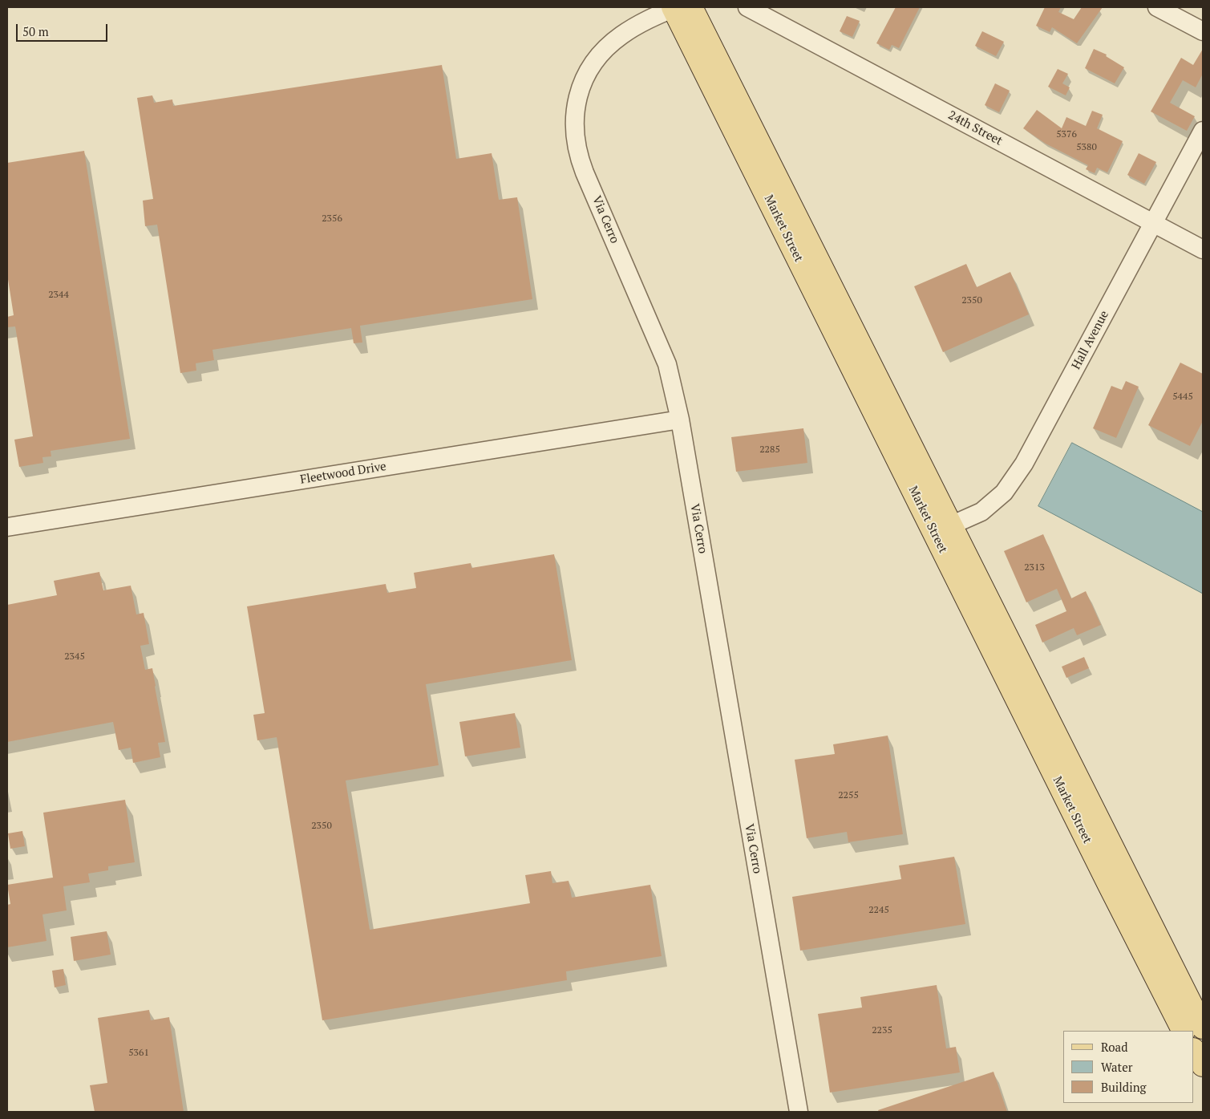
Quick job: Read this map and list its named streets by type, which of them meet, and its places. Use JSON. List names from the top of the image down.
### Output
{
  "streets": {
    "main road": ["Market Street"],
    "street": [
      "24th Street",
      "Via Cerro",
      "Hall Avenue",
      "Fleetwood Drive"
    ]
  },
  "crossings": [
    ["24th Street", "Hall Avenue"],
    ["Via Cerro", "Market Street"],
    ["Via Cerro", "Fleetwood Drive"],
    ["Market Street", "Hall Avenue"]
  ],
  "house_numbers": [
    "5376",
    "5380",
    "2356",
    "2344",
    "2350",
    "5445",
    "2285",
    "2313",
    "2345",
    "2255",
    "2350",
    "2245",
    "2235",
    "5361"
  ],
  "legend": ["Road", "Water", "Building"],
  "scale_bar": "50 m"
}
